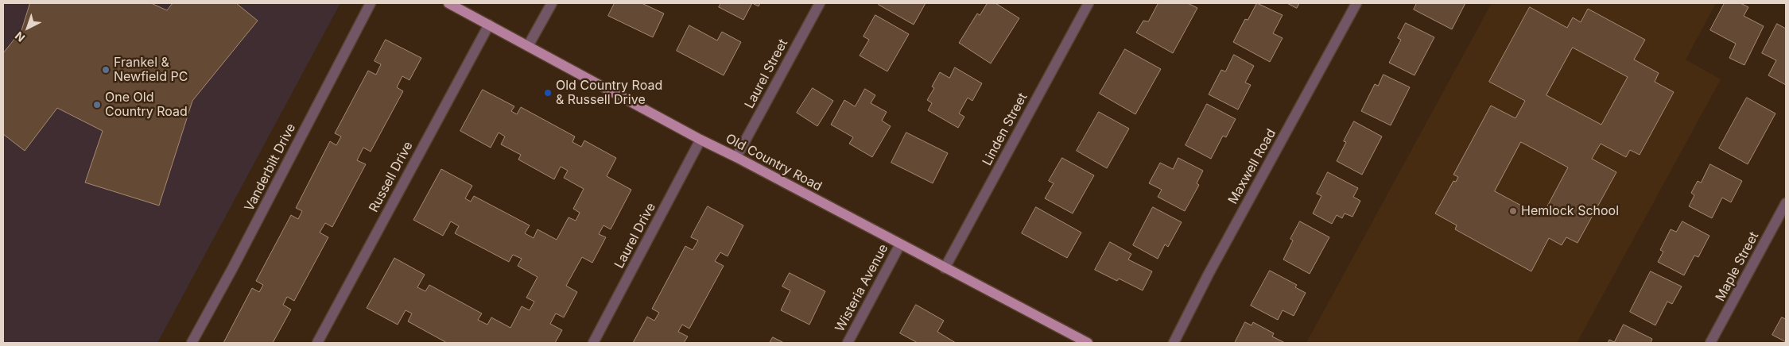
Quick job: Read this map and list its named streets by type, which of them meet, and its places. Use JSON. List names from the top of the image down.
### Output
{
  "streets": {
    "main road": ["Old Country Road"],
    "street": [
      "Laurel Street",
      "Linden Street",
      "Maxwell Road",
      "Vanderbilt Drive",
      "Russell Drive",
      "Laurel Drive",
      "Maple Street",
      "Wisteria Avenue"
    ]
  },
  "crossings": [
    ["Laurel Street", "Old Country Road"],
    ["Linden Street", "Old Country Road"],
    ["Old Country Road", "Russell Drive"],
    ["Old Country Road", "Laurel Drive"],
    ["Old Country Road", "Wisteria Avenue"]
  ],
  "places": [
    "Frankel & Newfield PC",
    "Old Country Road & Russell Drive",
    "One Old Country Road",
    "Hemlock School"
  ],
  "north": "bottom left"
}
